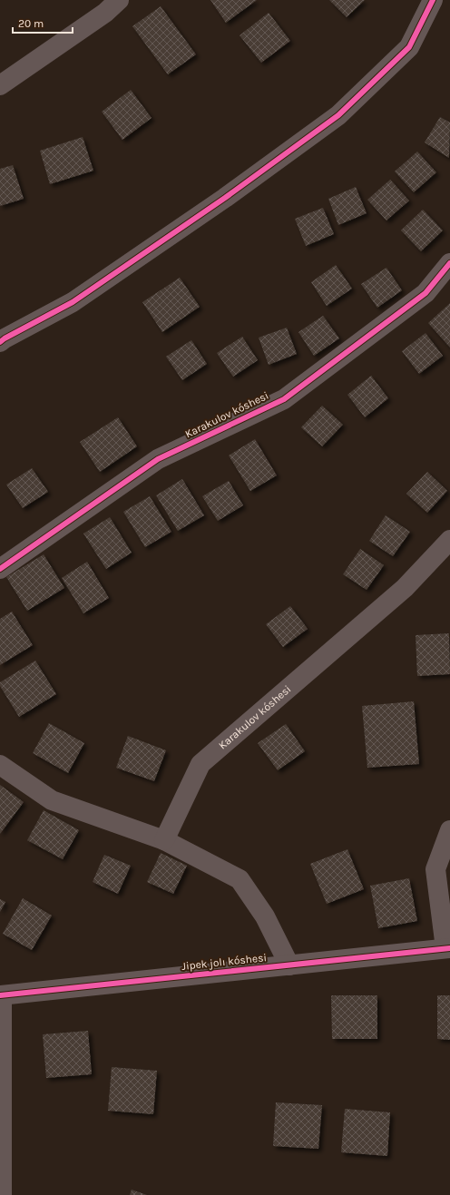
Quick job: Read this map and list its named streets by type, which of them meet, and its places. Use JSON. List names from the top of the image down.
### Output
{
  "streets": {
    "street": ["Karakulov kóshesi", "Jipek jolı kóshesi"]
  },
  "scale_bar": "20 m"
}
